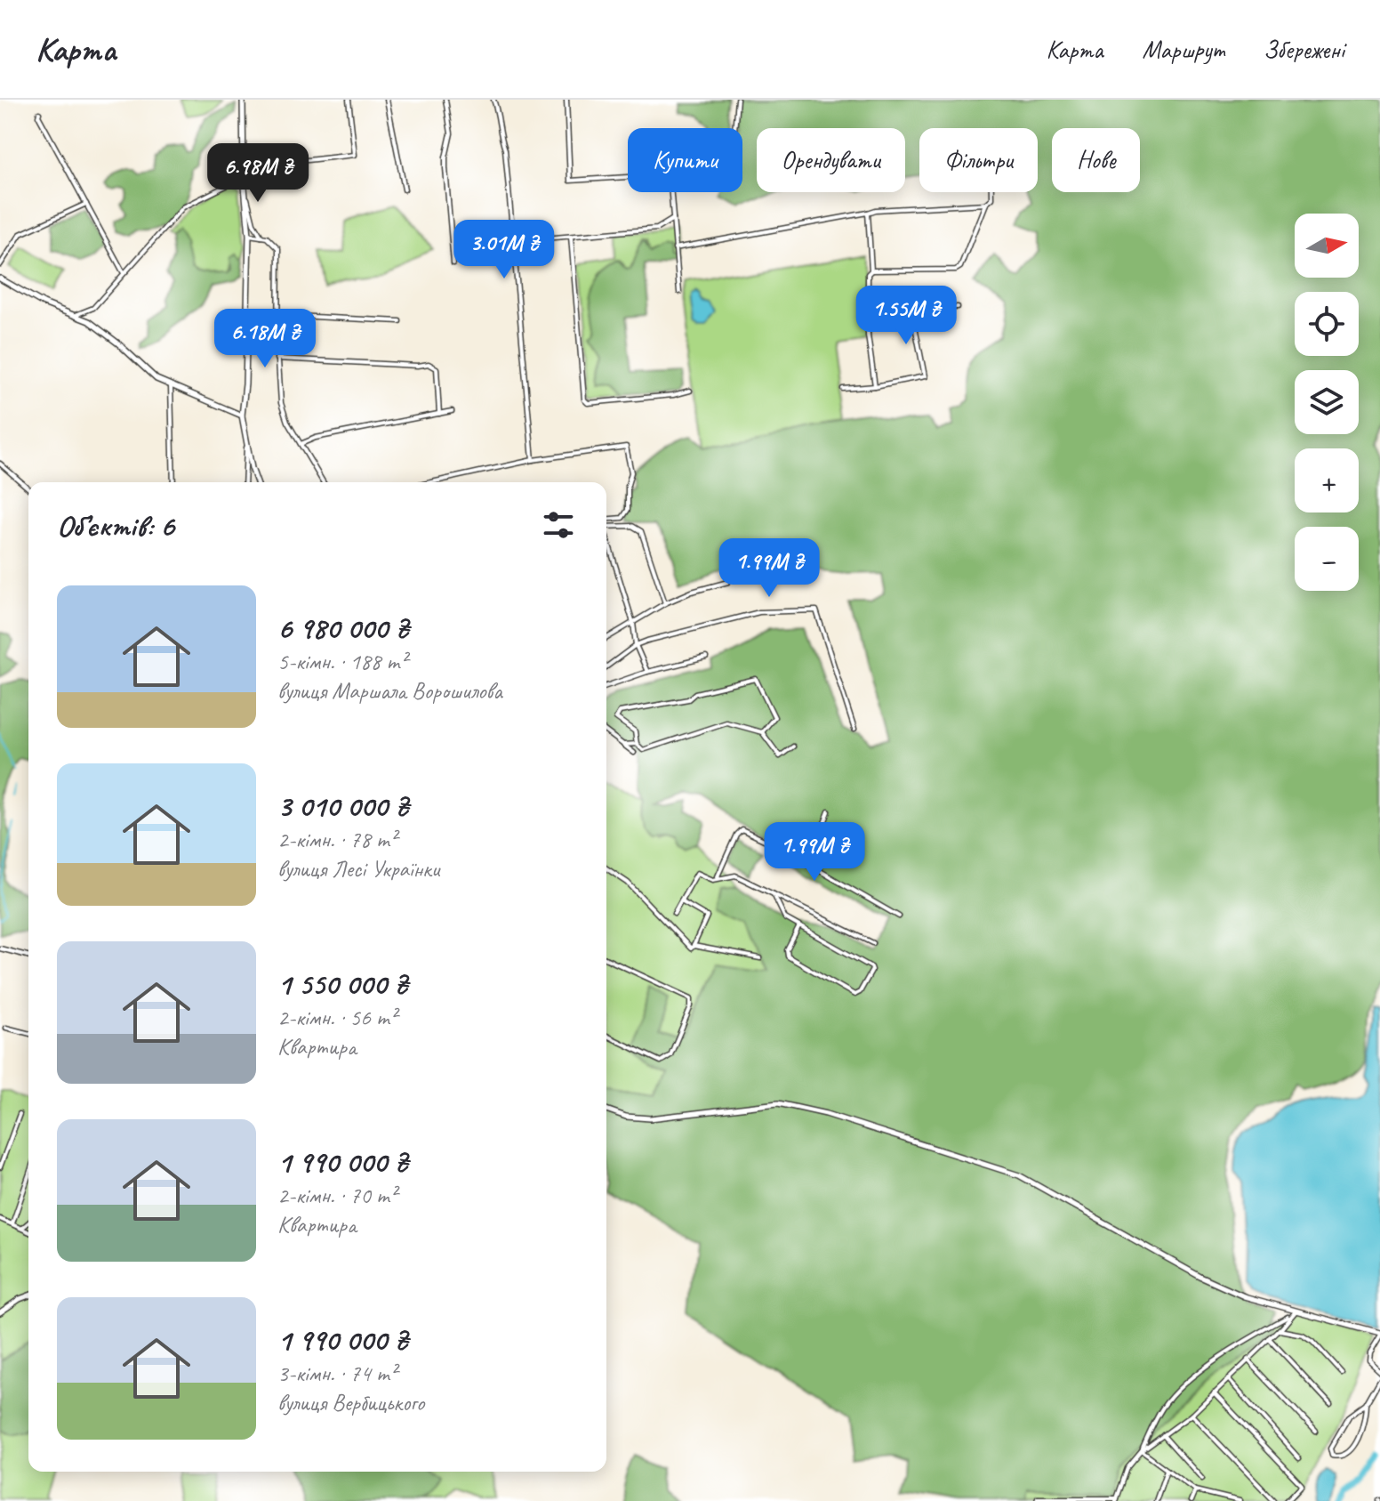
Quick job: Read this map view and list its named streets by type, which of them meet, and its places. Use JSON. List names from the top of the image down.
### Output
{
  "north": "right",
  "page": {
    "header": "Карта",
    "nav": ["Карта", "Маршрут", "Збережені"],
    "chip": [
      "Купити",
      "Орендувати",
      "Фільтри",
      "Нове"
    ],
    "price": [
      "6.98M ₴",
      "3.01M ₴",
      "1.55M ₴",
      "6.18M ₴",
      "1.99M ₴",
      "1.99M ₴"
    ],
    "map_buttons": ["+", "−"],
    "heading": "Об’єктів: 6",
    "list": [
      {
        "name": "6 980 000 ₴",
        "note": "5-кімн. · 188 m² · вулиця Маршала Ворошилова"
      },
      {
        "name": "3 010 000 ₴",
        "note": "2-кімн. · 78 m² · вулиця Лесі Українки"
      },
      {
        "name": "1 550 000 ₴",
        "note": "2-кімн. · 56 m² · Квартира"
      },
      {
        "name": "1 990 000 ₴",
        "note": "2-кімн. · 70 m² · Квартира"
      },
      {
        "name": "1 990 000 ₴",
        "note": "3-кімн. · 74 m² · вулиця Вербицького"
      }
    ]
  }
}
